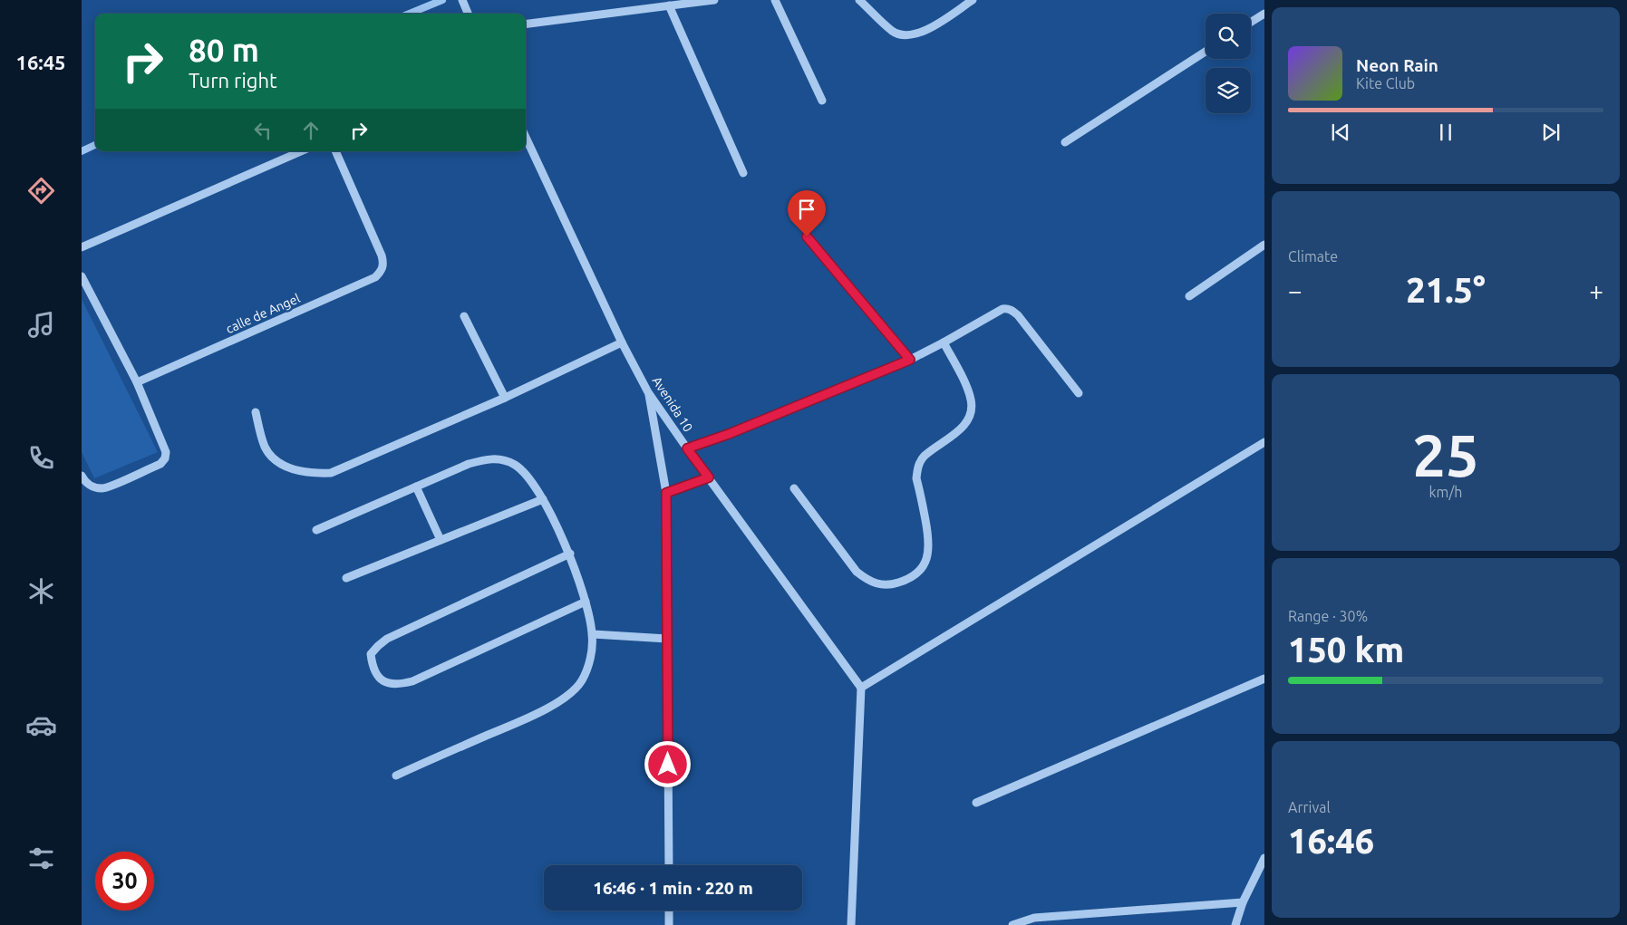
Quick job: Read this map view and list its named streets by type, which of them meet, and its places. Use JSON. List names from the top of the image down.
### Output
{
  "streets": {
    "street": ["calle de Angel", "Avenida 10"]
  },
  "page": {
    "tabs": "16:45",
    "turn": ["80 m", "Turn right"],
    "song": ["Neon Rain", "Kite Club"],
    "tile": [
      "Climate",
      ["25", "km/h"],
      ["Range · 30%", "150 km"],
      ["Arrival", "16:46"]
    ],
    "heat": ["−", "21.5°", "+"],
    "limit": "30",
    "trip": "16:46 · 1 min · 220 m"
  }
}
